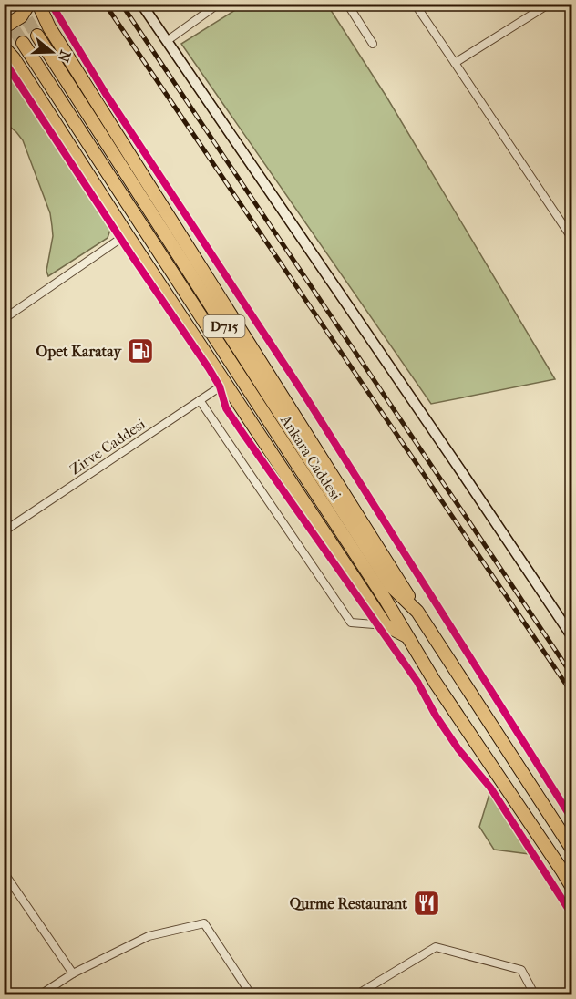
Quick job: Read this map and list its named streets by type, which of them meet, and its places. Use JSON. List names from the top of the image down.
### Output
{
  "streets": {
    "highway": ["D715", "Ankara Caddesi"],
    "street": ["Zirve Caddesi"]
  },
  "crossings": [
    ["D715", "Zirve Caddesi"],
    ["D715", "Ankara Caddesi"]
  ],
  "places": {
    "fuel station": ["Opet Karatay"],
    "restaurant": ["Qurme Restaurant"]
  },
  "north": "right"
}
